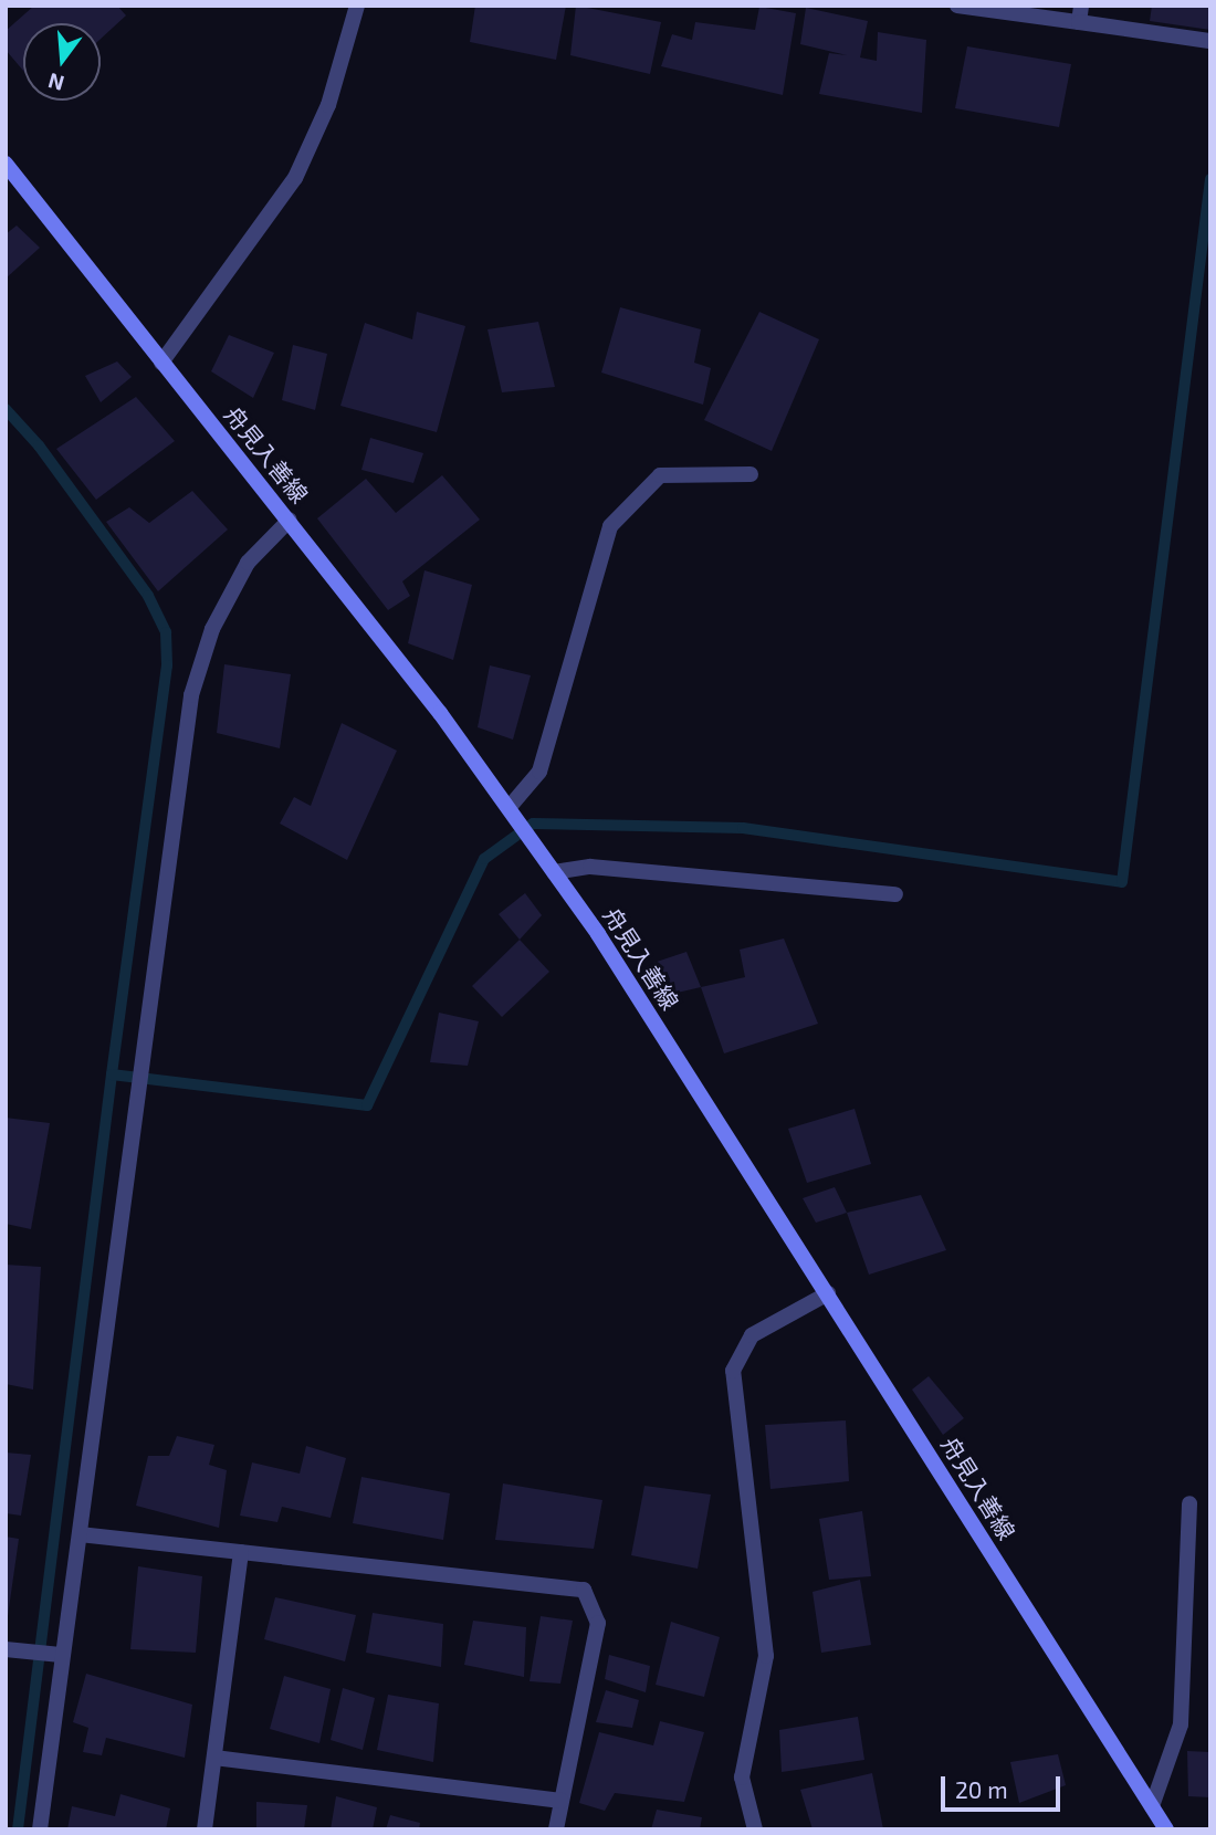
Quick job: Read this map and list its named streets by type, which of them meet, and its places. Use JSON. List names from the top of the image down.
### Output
{
  "streets": {
    "main road": ["舟見入善線"]
  },
  "scale_bar": "20 m",
  "north": "bottom"
}
